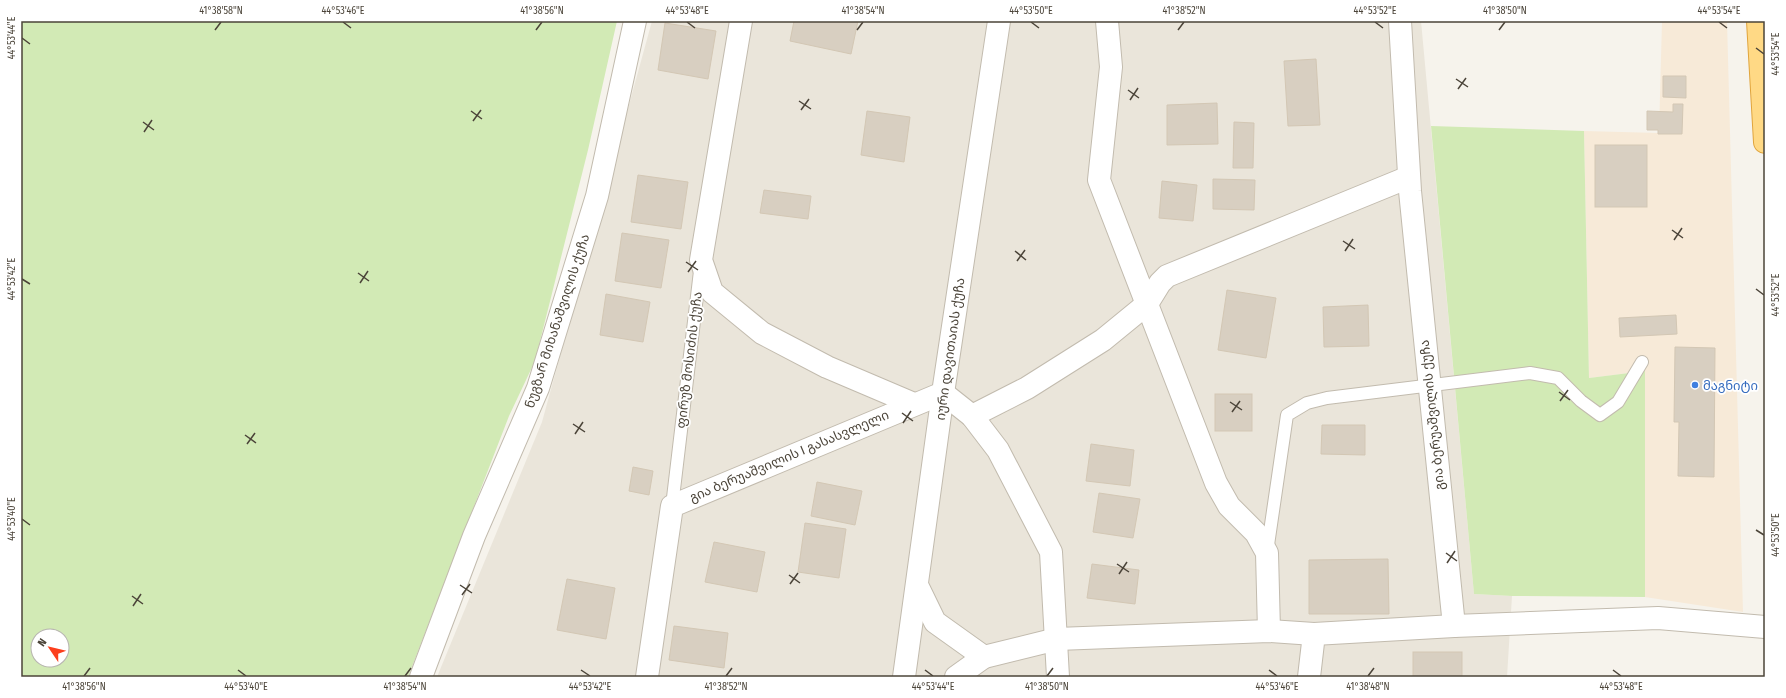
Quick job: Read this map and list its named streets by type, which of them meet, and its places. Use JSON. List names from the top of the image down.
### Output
{
  "streets": {
    "street": [
      "ნუგზარ მიხანაშვილის ქუჩა",
      "იური დავითაიას ქუჩა",
      "ფირუზ მოსიძის ქუჩა",
      "გია ბერუაშვილის ქუჩა",
      "გია ბერუაშვილის I გასასვლელი"
    ]
  },
  "crossings": [
    ["იური დავითაიას ქუჩა", "გია ბერუაშვილის I გასასვლელი"],
    ["ფირუზ მოსიძის ქუჩა", "გია ბერუაშვილის I გასასვლელი"]
  ],
  "places": ["მაგნიტი"],
  "north": "top left",
  "coordinates": [
    "41°38'58\"N",
    "44°53'46\"E",
    "41°38'56\"N",
    "44°53'48\"E",
    "41°38'54\"N",
    "44°53'50\"E",
    "41°38'52\"N",
    "44°53'52\"E",
    "41°38'50\"N",
    "44°53'54\"E",
    "44°53'44\"E",
    "44°53'42\"E",
    "44°53'40\"E",
    "41°38'48\"N"
  ]
}
